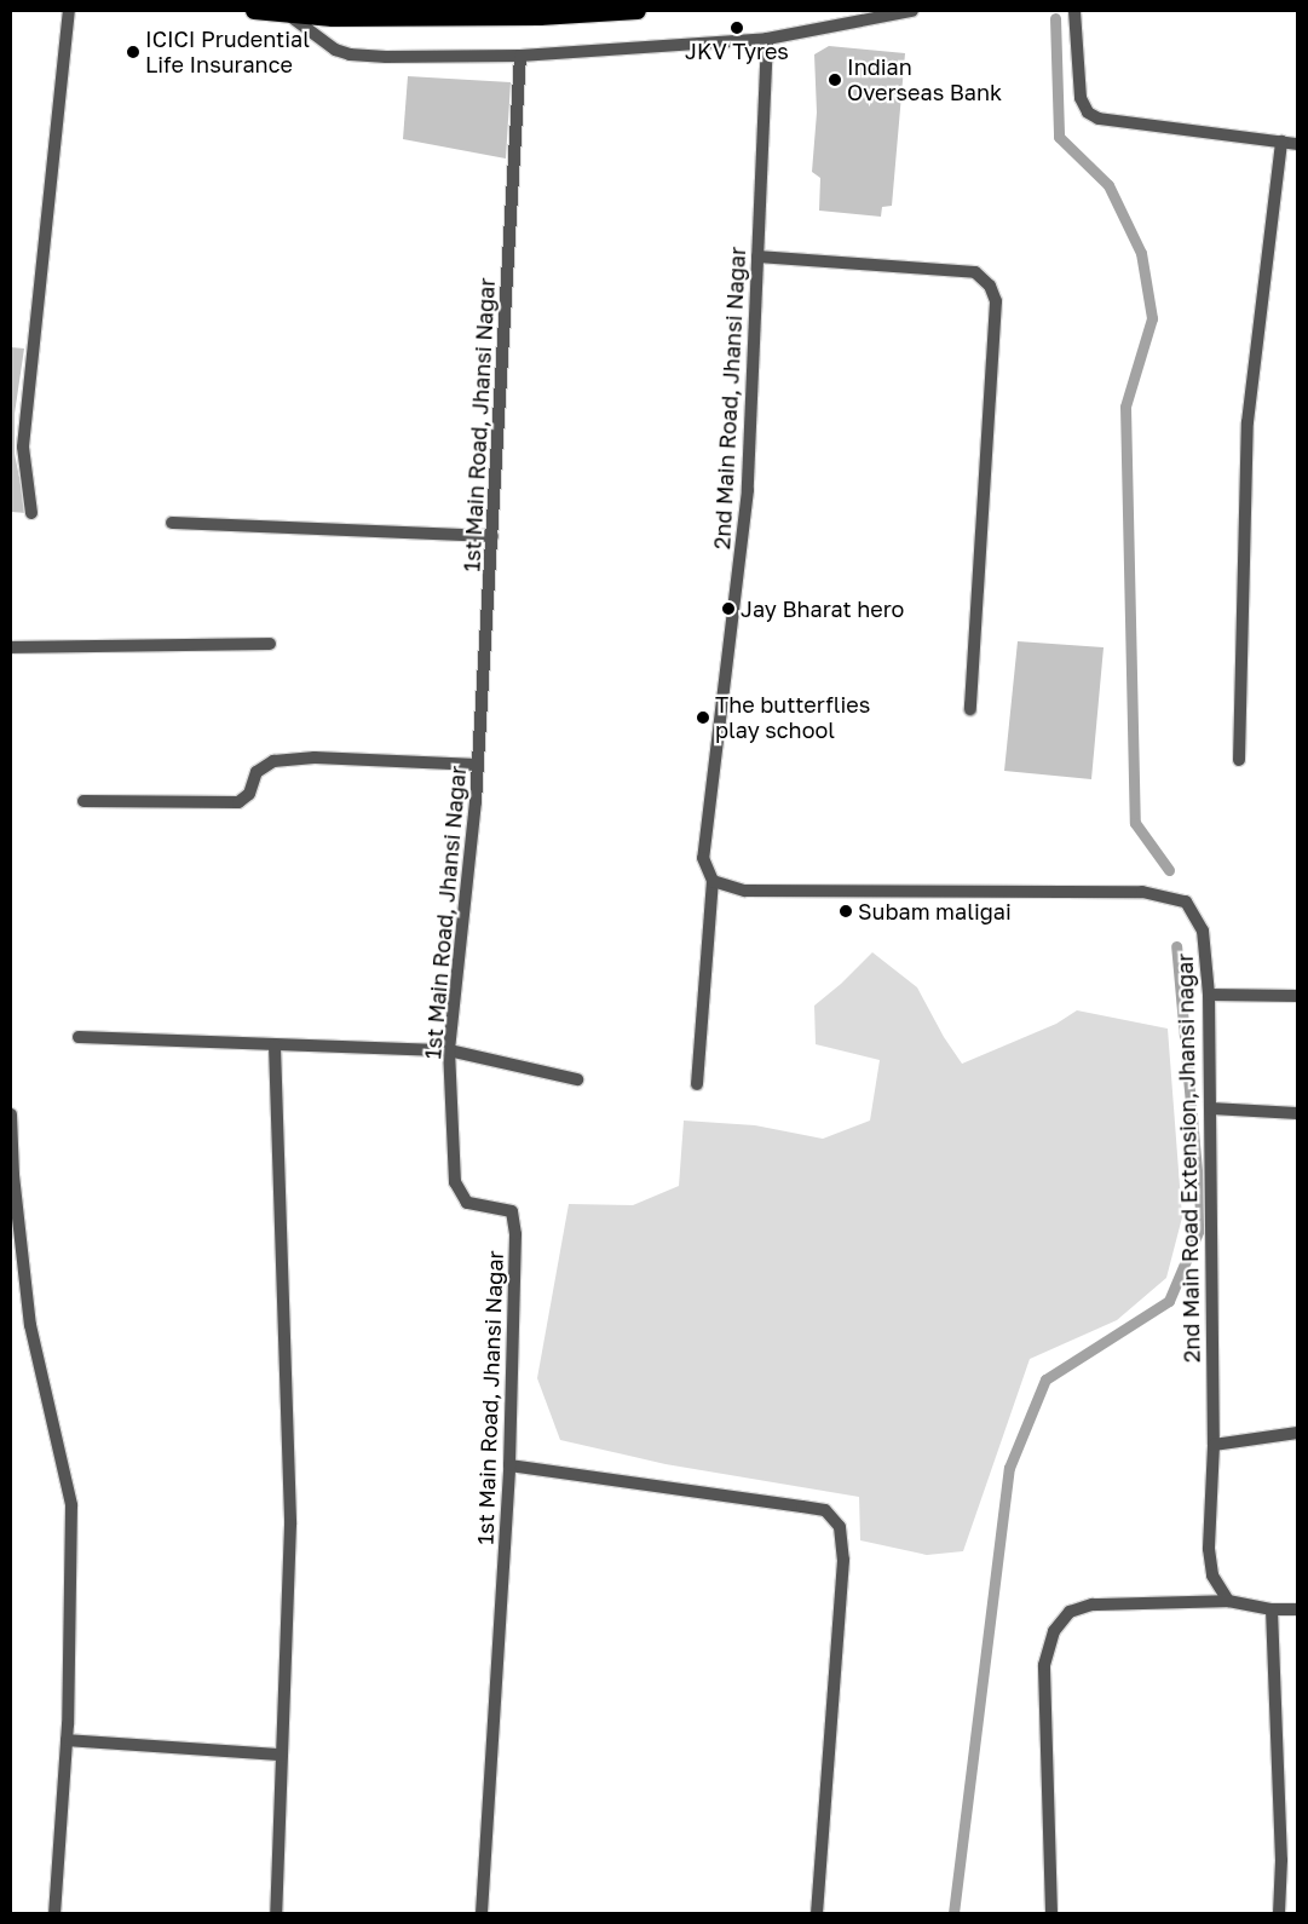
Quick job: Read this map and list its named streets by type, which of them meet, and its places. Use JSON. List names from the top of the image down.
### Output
{
  "streets": {
    "street": ["2nd Main Road, Jhansi Nagar", "1st Main Road, Jhansi Nagar", "2nd Main Road Extension, Jhansi nagar"]
  },
  "crossings": [
    ["2nd Main Road, Jhansi Nagar", "2nd Main Road Extension, Jhansi nagar"]
  ],
  "places": [
    "JKV Tyres",
    "ICICI Prudential Life Insurance",
    "Indian Overseas Bank",
    "Jay Bharat hero",
    "The butterflies play school",
    "Subam maligai"
  ]
}
